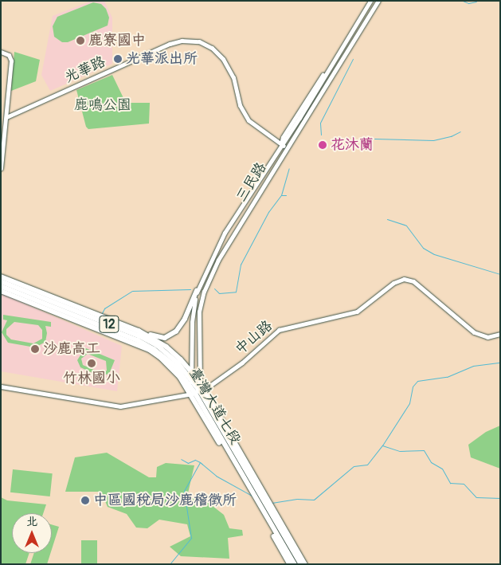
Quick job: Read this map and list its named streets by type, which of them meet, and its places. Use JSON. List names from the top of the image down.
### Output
{
  "streets": {
    "main road": ["12", "臺灣大道七段"],
    "street": ["光華路", "三民路", "中山路"]
  },
  "crossings": [
    ["光華路", "三民路"],
    ["三民路", "臺灣大道七段"],
    ["中山路", "臺灣大道七段"]
  ],
  "parks": ["鹿鳴公園"],
  "places": [
    "鹿寮國中",
    "光華派出所",
    "花沐蘭",
    "沙鹿高工",
    "竹林國小",
    "中區國稅局沙鹿稽徵所"
  ],
  "north": "top"
}
